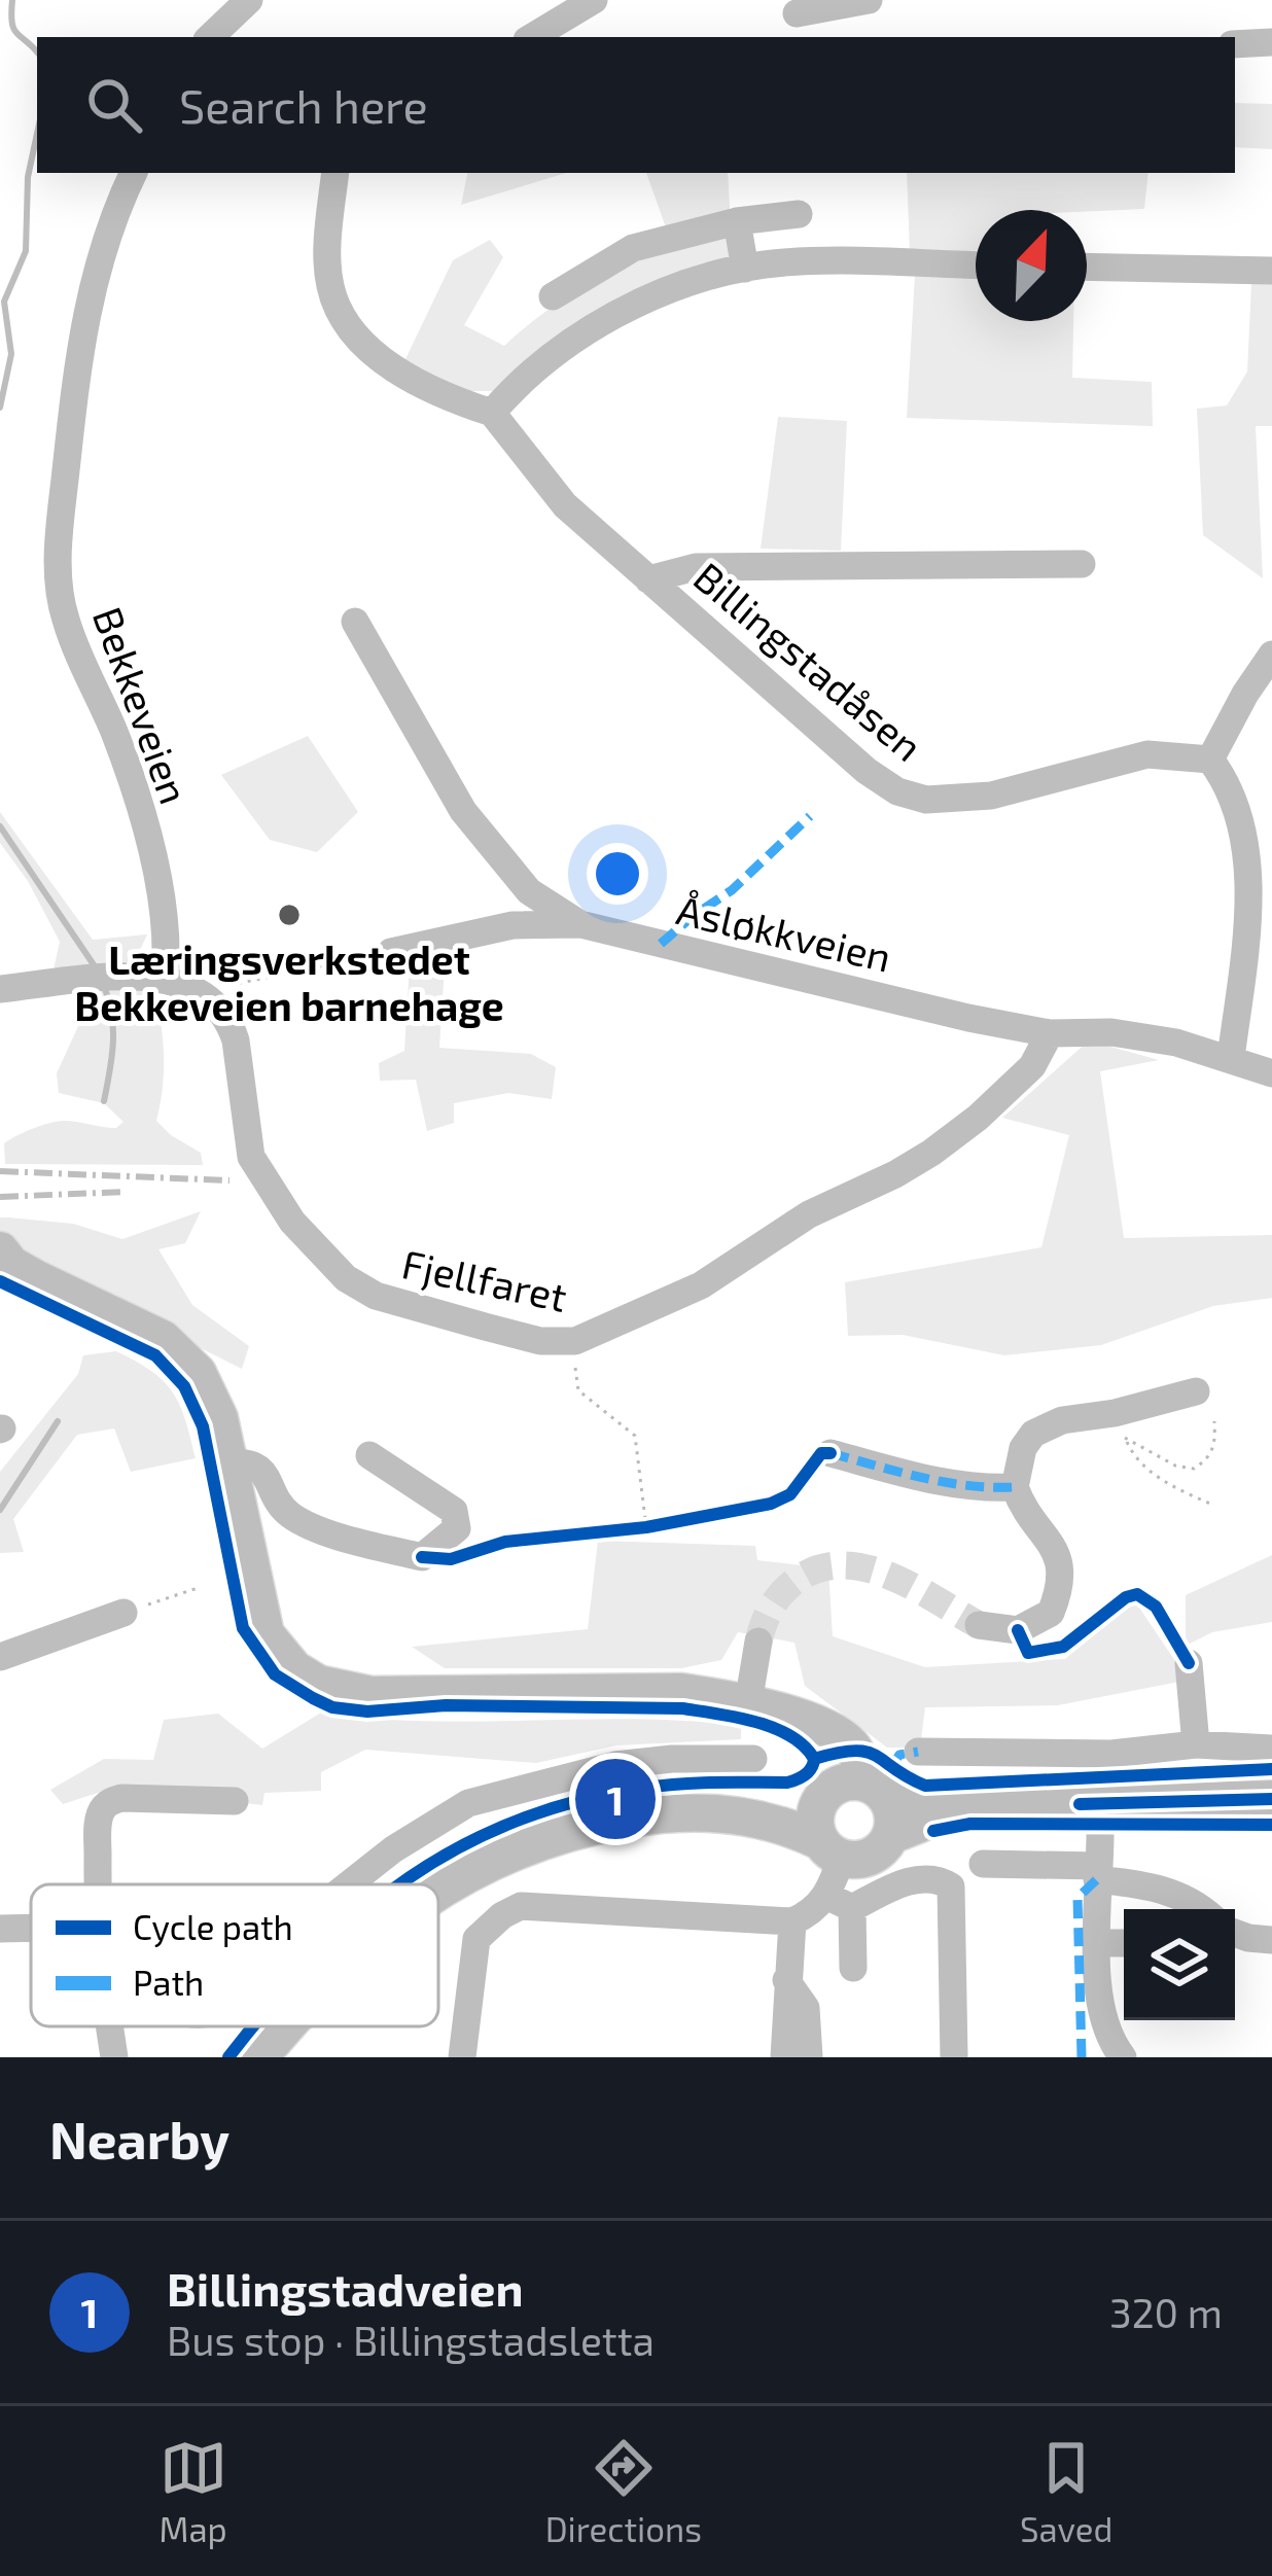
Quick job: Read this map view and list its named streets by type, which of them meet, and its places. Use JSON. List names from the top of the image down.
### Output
{
  "streets": {
    "street": [
      "Billingstadåsen",
      "Bekkeveien",
      "Åsløkkveien",
      "Fjellfaret"
    ]
  },
  "crossings": [
    ["Åsløkkveien", "Fjellfaret"]
  ],
  "places": ["Læringsverkstedet Bekkeveien barnehage"],
  "legend": ["Cycle path", "Path"],
  "north": "top right",
  "page": {
    "search": "Search here",
    "pins": "1",
    "heading": "Nearby",
    "list": [
      {
        "mark": "1",
        "name": "Billingstadveien",
        "note": "Bus stop · Billingstadsletta",
        "value": "320 m"
      }
    ],
    "nav": ["Map", "Directions", "Saved"]
  }
}
